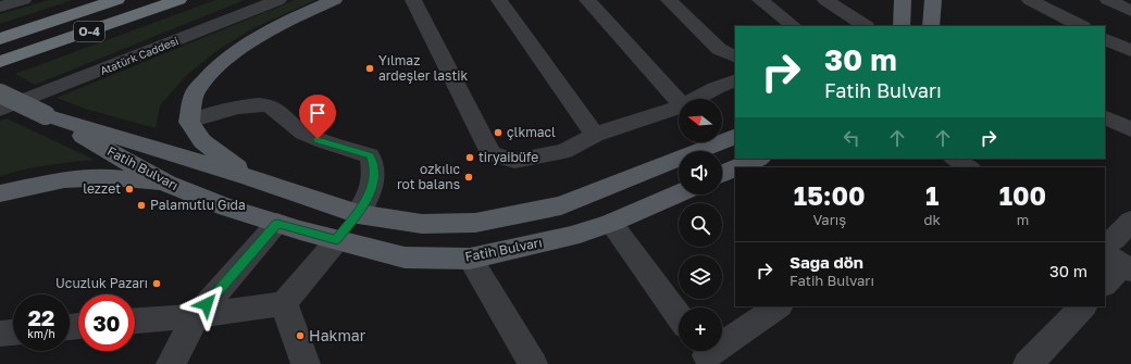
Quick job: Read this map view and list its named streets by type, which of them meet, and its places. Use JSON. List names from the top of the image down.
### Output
{
  "streets": {
    "highway": ["O-4"],
    "main road": ["Fatih Bulvarı"],
    "street": ["Atatürk Caddesi"]
  },
  "places": [
    "Yılmaz ardeşler lastik",
    "çlkmacl",
    "tiryaibüfe",
    "ozkılıc rot balans",
    "lezzet",
    "Palamutlu Gıda",
    "Ucuzluk Pazarı",
    "Hakmar"
  ],
  "north": "left",
  "page": {
    "turn": ["30 m", "Fatih Bulvarı"],
    "map_buttons": "+",
    "eta": [
      "15:00",
      "Varış",
      "1",
      "dk",
      "100",
      "m"
    ],
    "list": [
      {
        "name": "Sağa dön",
        "note": "Fatih Bulvarı",
        "value": "30 m"
      }
    ],
    "speed": "22 km/h",
    "limit": "30"
  }
}
